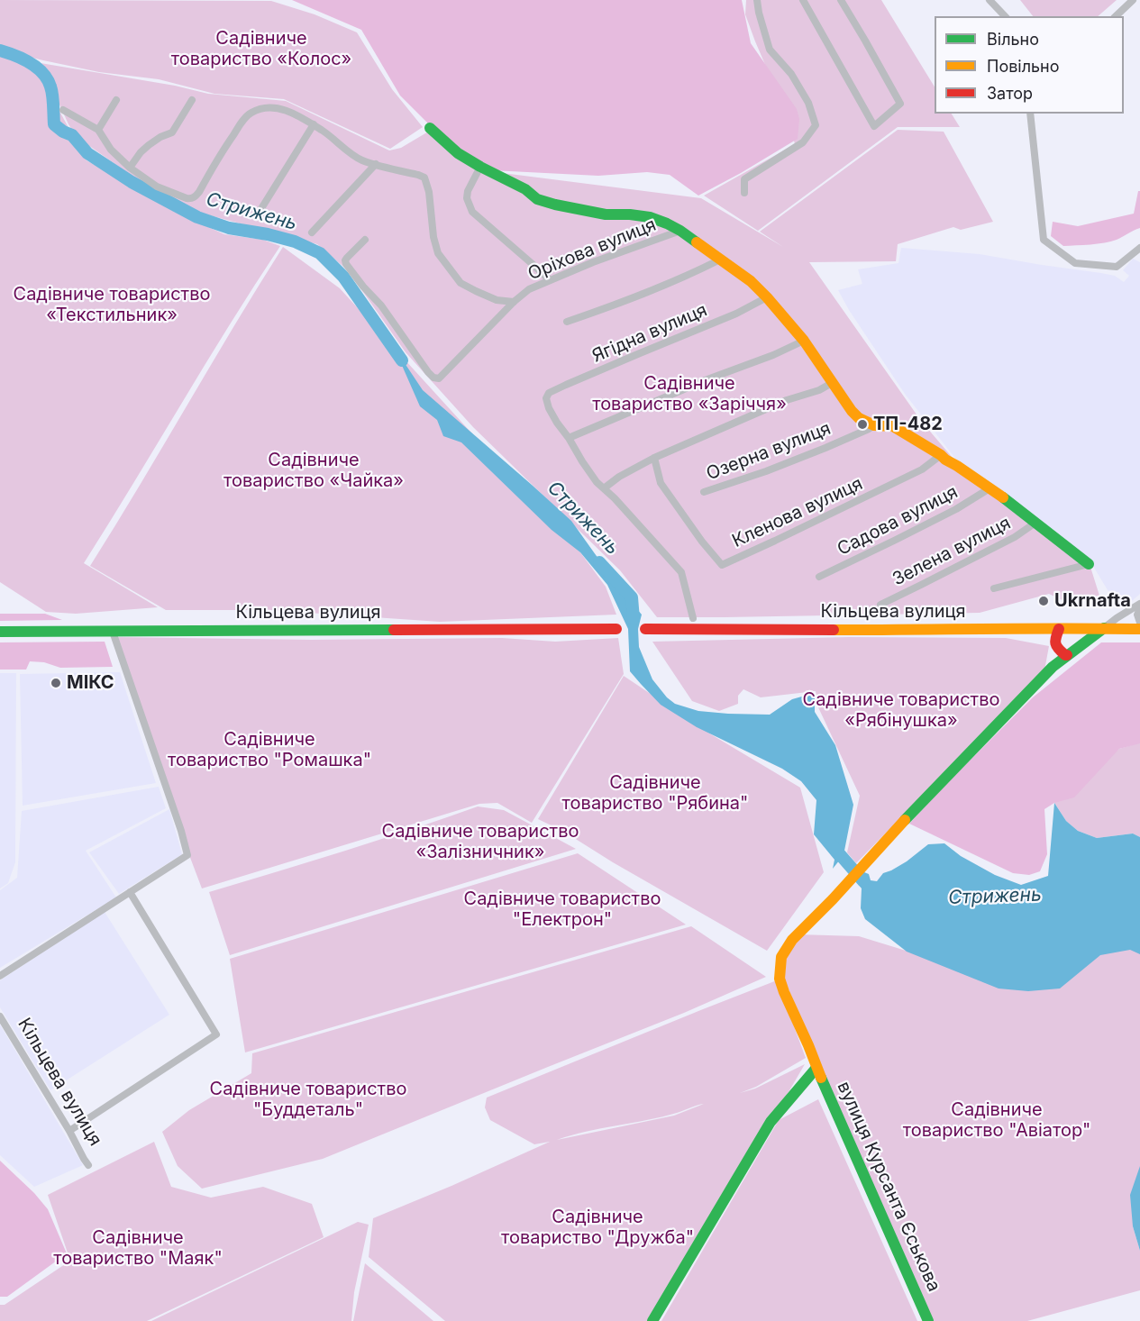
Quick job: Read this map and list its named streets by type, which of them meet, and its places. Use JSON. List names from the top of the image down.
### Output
{
  "streets": {
    "street": [
      "Оріхова вулиця",
      "Ягідна вулиця",
      "Озерна вулиця",
      "Кленова вулиця",
      "Садова вулиця",
      "Зелена вулиця",
      "Кільцева вулиця",
      "вулиця Курсанта Єськова"
    ]
  },
  "crossings": [
    ["Кільцева вулиця", "вулиця Курсанта Єськова"]
  ],
  "water": ["Стрижень"],
  "parks": [
    "Садівниче товариство «Колос»",
    "Садівниче товариство «Текстильник»",
    "Садівниче товариство «Заріччя»",
    "Садівниче товариство «Чайка»",
    "Садівниче товариство «Рябінушка»",
    "Садівниче товариство \"Ромашка\"",
    "Садівниче товариство \"Рябина\"",
    "Садівниче товариство «Залізничник»",
    "Садівниче товариство \"Електрон\"",
    "Садівниче товариство \"Буддеталь\"",
    "Садівниче товариство \"Авіатор\"",
    "Садівниче товариство \"Дружба\"",
    "Садівниче товариство \"Маяк\""
  ],
  "places": ["ТП-482", "Ukrnafta", "МІКС"],
  "legend": ["Вільно", "Повільно", "Затор"]
}
